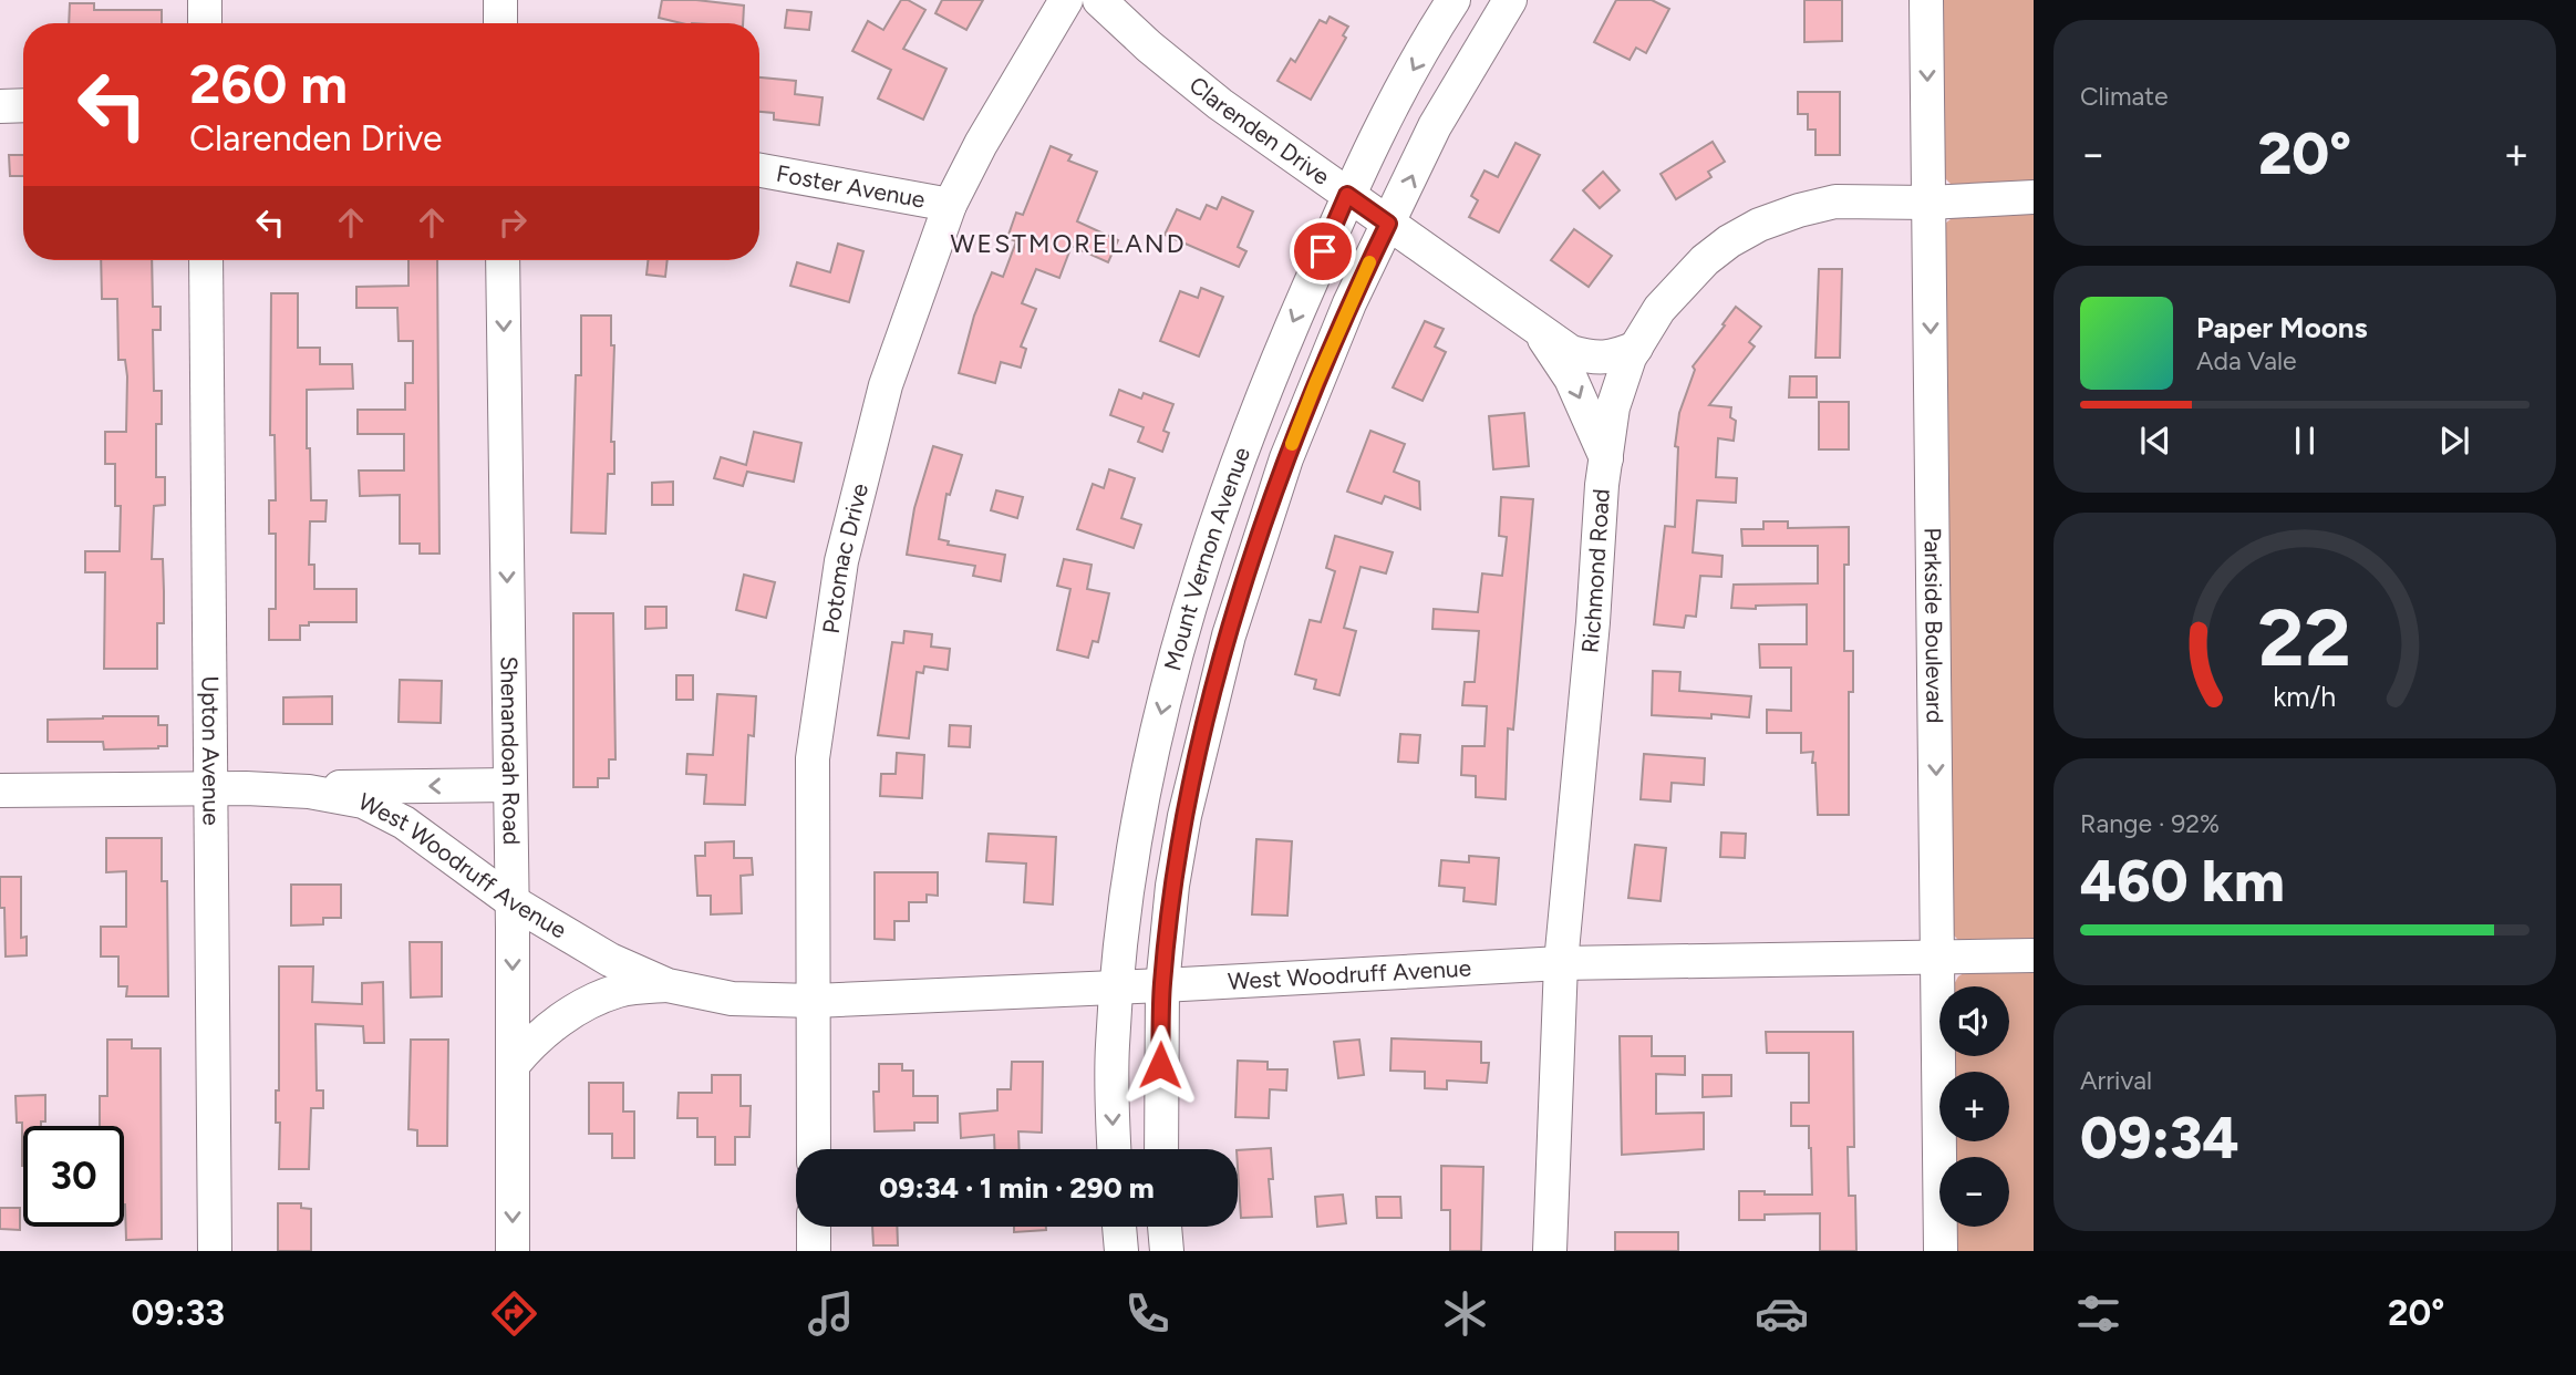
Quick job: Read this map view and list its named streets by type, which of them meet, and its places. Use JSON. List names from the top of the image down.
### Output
{
  "streets": {
    "street": [
      "Clarenden Drive",
      "Foster Avenue",
      "Potomac Drive",
      "Mount Vernon Avenue",
      "Richmond Road",
      "Parkside Boulevard",
      "Upton Avenue",
      "Shenandoah Road",
      "West Woodruff Avenue"
    ]
  },
  "crossings": [
    ["Clarenden Drive", "Mount Vernon Avenue"],
    ["Clarenden Drive", "Richmond Road"],
    ["Foster Avenue", "Potomac Drive"],
    ["Potomac Drive", "West Woodruff Avenue"],
    ["Mount Vernon Avenue", "West Woodruff Avenue"],
    ["Richmond Road", "Parkside Boulevard"],
    ["Richmond Road", "West Woodruff Avenue"],
    ["Parkside Boulevard", "West Woodruff Avenue"],
    ["Upton Avenue", "West Woodruff Avenue"],
    ["Shenandoah Road", "West Woodruff Avenue"]
  ],
  "one_way": ["Parkside Boulevard", "Shenandoah Road"],
  "districts": ["WESTMORELAND"],
  "page": {
    "tile": [
      "Climate",
      ["Range · 92%", "460 km"],
      ["Arrival", "09:34"]
    ],
    "turn": ["260 m", "Clarenden Drive"],
    "heat": ["−", "20°", "+"],
    "song": ["Paper Moons", "Ada Vale"],
    "map_buttons": ["+", "−"],
    "limit": "30",
    "trip": "09:34 · 1 min · 290 m",
    "tabs": ["09:33", "20°"],
    "gauge": ["22", "km/h"]
  }
}
